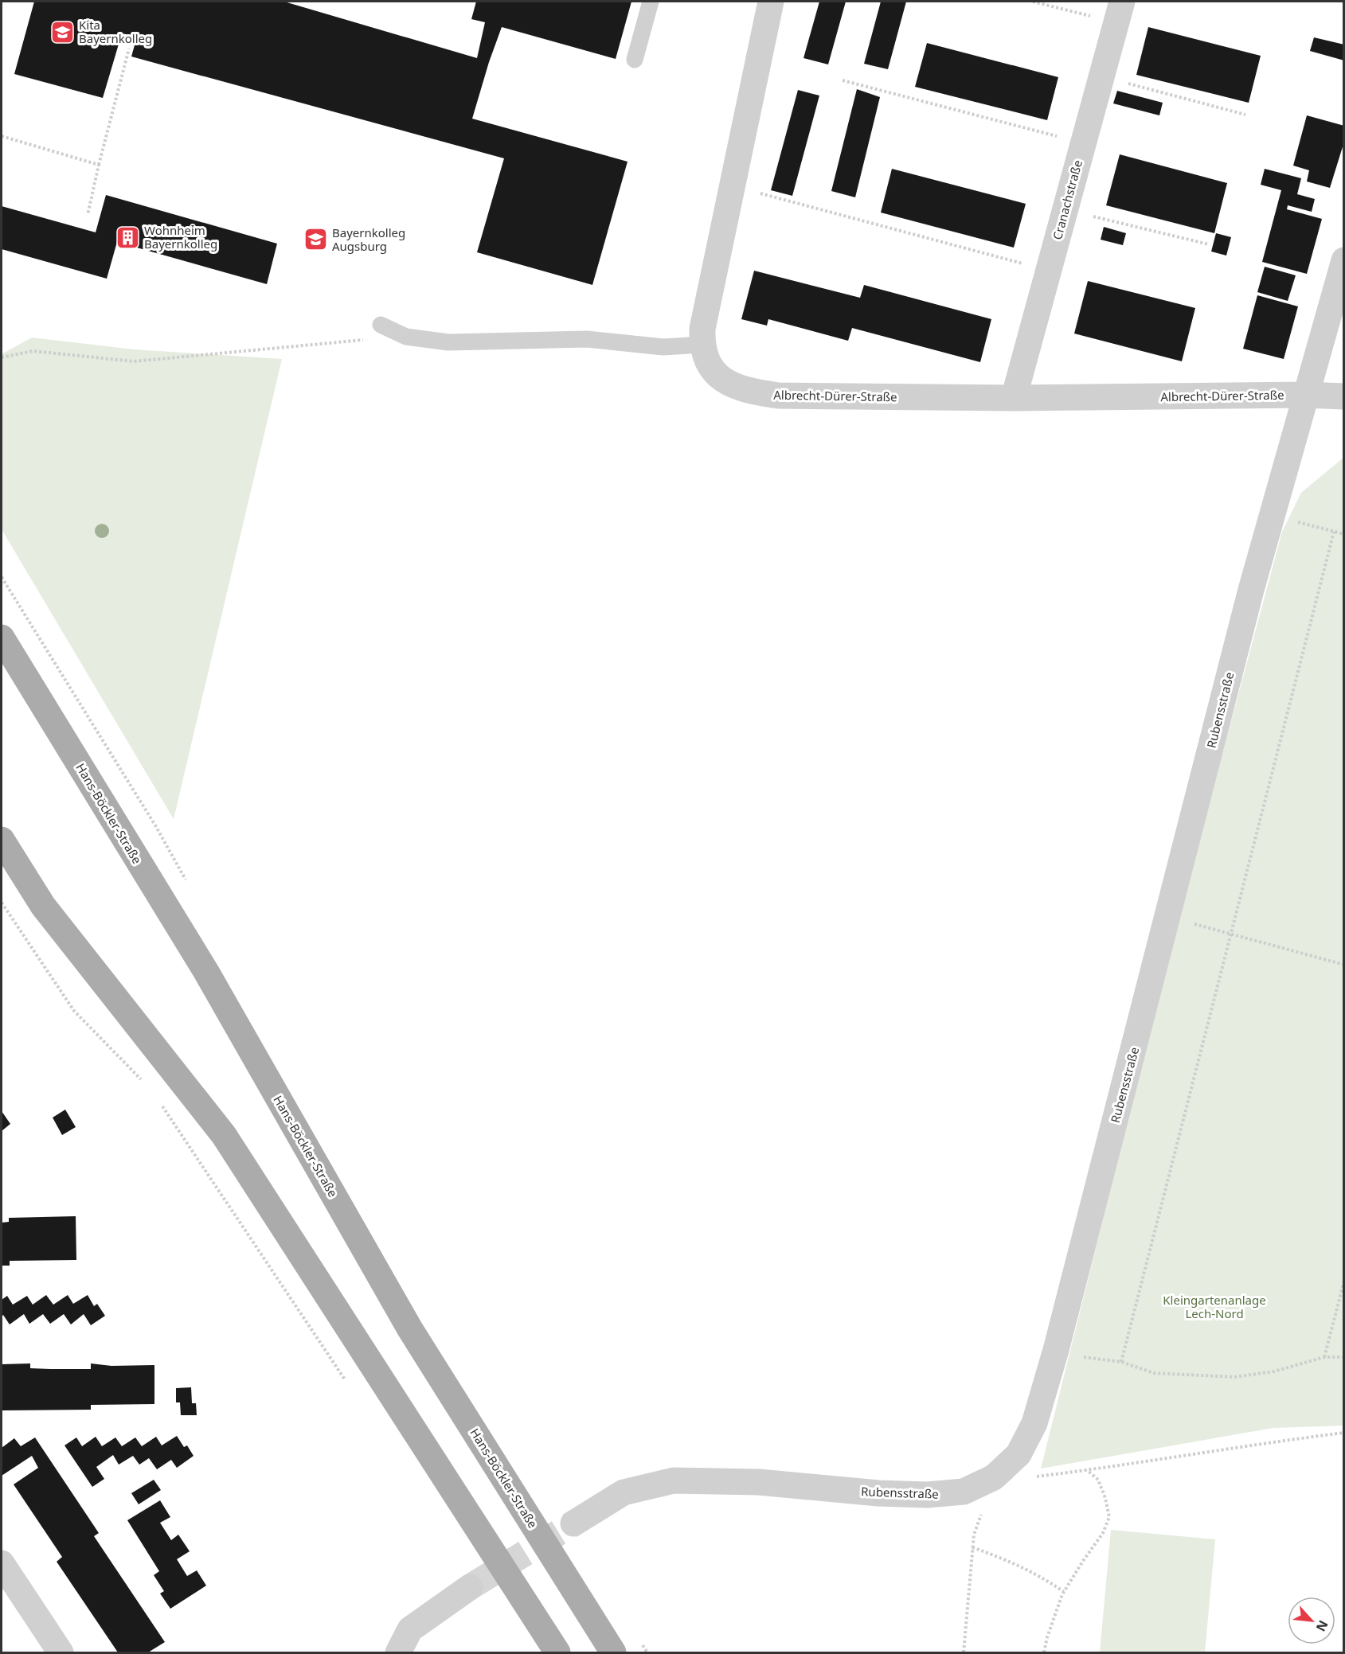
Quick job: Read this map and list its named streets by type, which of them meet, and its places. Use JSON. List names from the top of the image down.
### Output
{
  "streets": {
    "main road": ["Hans-Böckler-Straße"],
    "street": ["Cranachstraße", "Albrecht-Dürer-Straße", "Rubensstraße"]
  },
  "crossings": [
    ["Cranachstraße", "Albrecht-Dürer-Straße"],
    ["Albrecht-Dürer-Straße", "Rubensstraße"]
  ],
  "parks": ["Kleingartenanlage Lech-Nord"],
  "places": {
    "school or university": ["Kita Bayernkolleg", "Bayernkolleg Augsburg"],
    "building": ["Wohnheim Bayernkolleg"]
  },
  "north": "bottom right"
}
